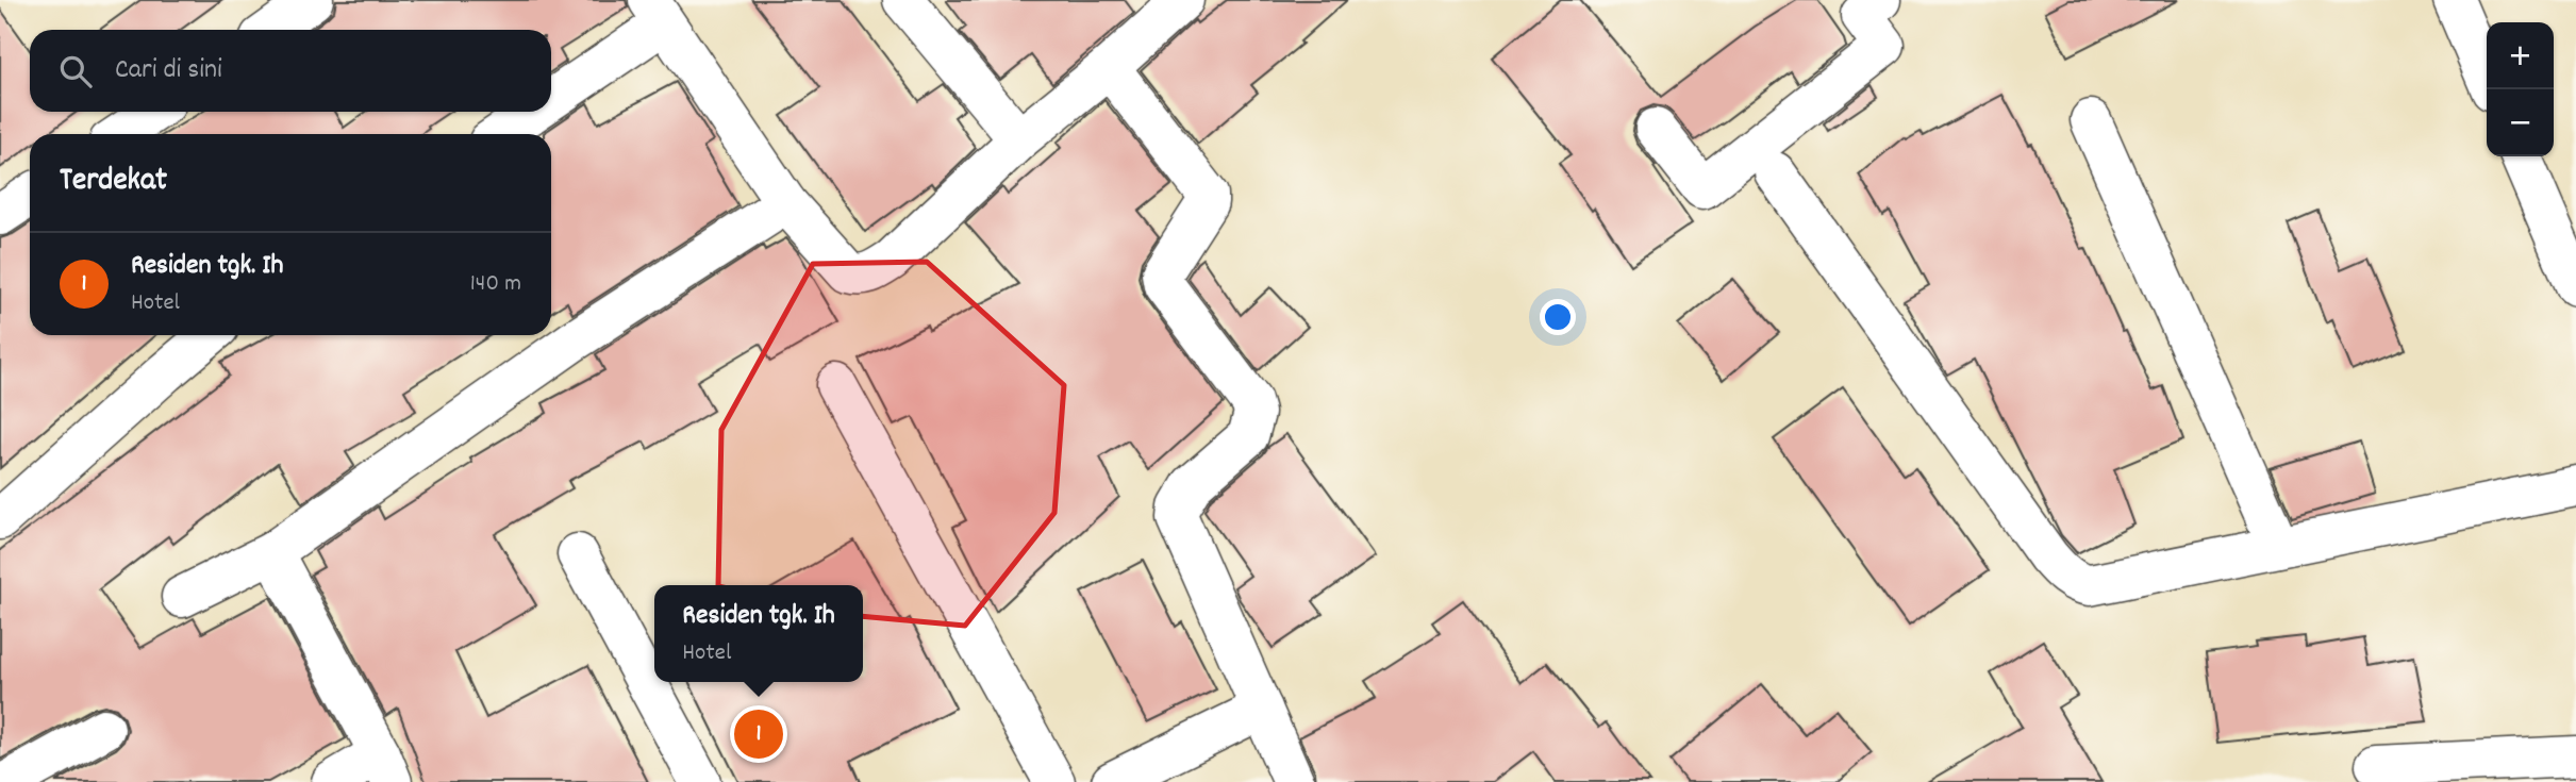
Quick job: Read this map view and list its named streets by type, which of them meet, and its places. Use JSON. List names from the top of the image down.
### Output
{
  "page": {
    "map_buttons": ["+", "−"],
    "search": "Cari di sini",
    "heading": "Terdekat",
    "list": [
      {
        "mark": "1",
        "name": "Residen tgk. Ih",
        "note": "Hotel",
        "value": "140 m"
      }
    ],
    "popup": ["Residen tgk. Ih", "Hotel"],
    "pins": "1"
  }
}
